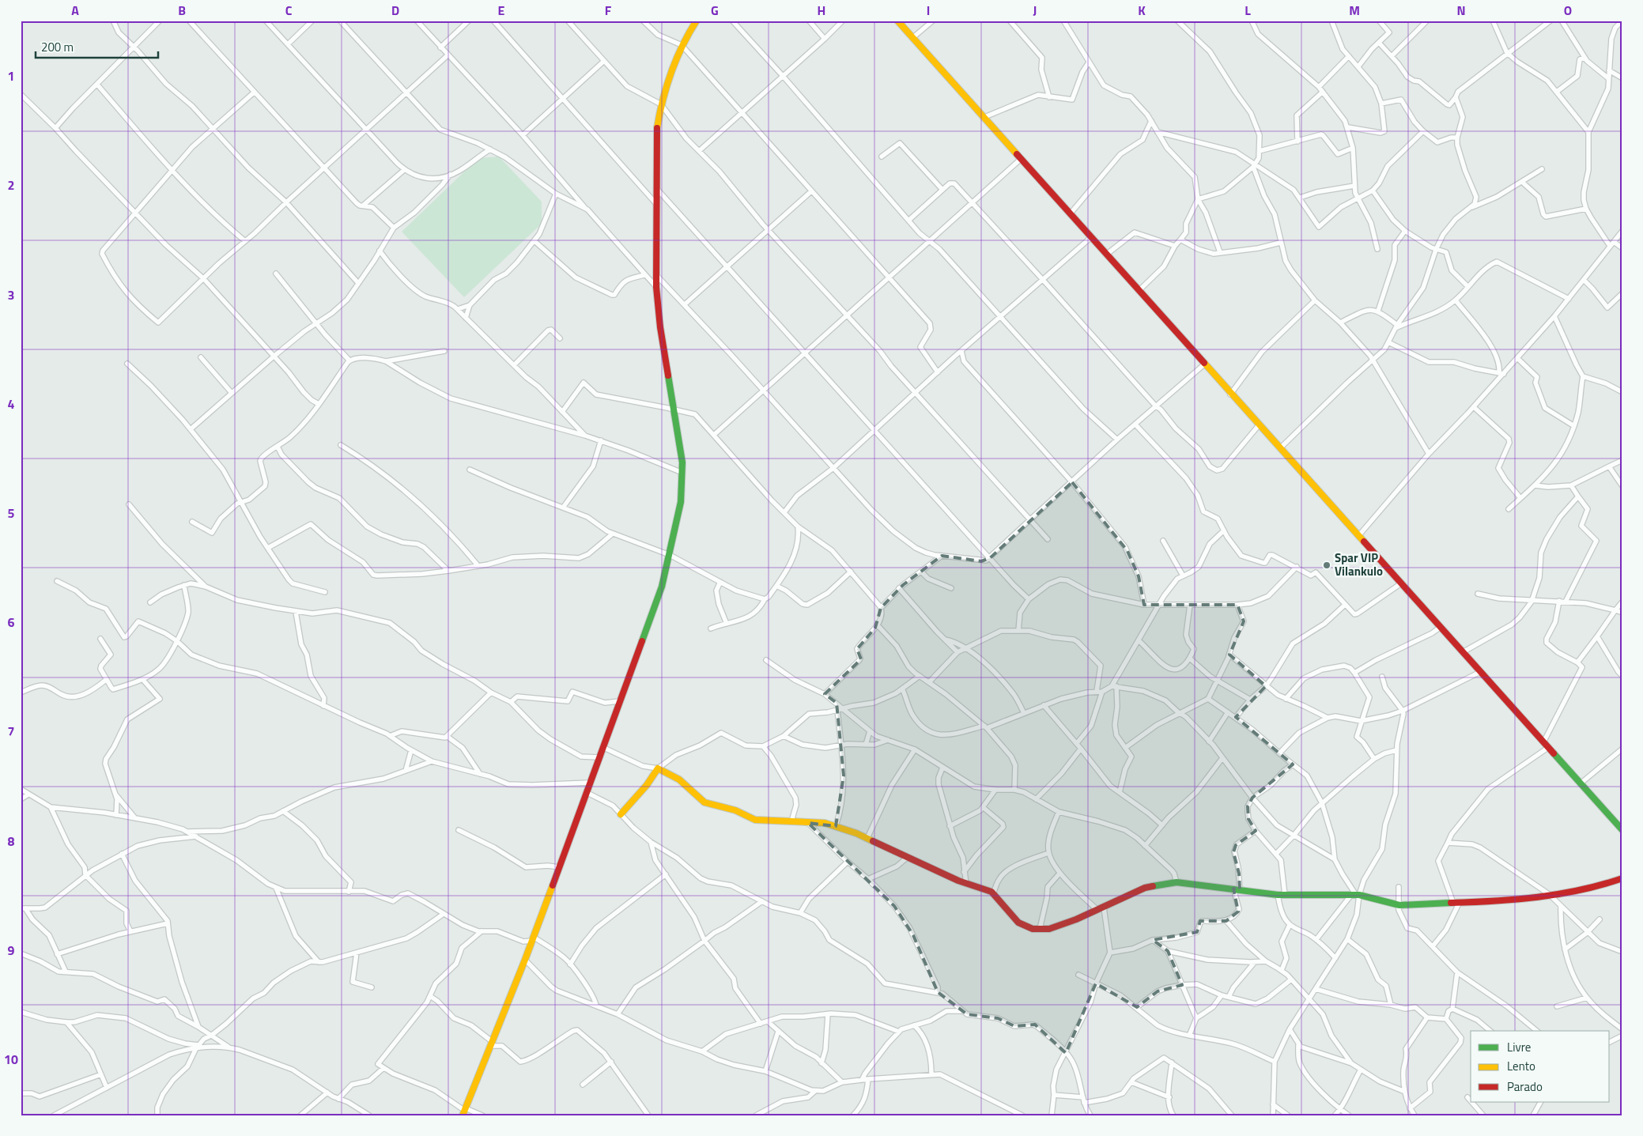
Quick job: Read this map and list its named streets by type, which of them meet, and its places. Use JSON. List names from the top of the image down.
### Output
{
  "places": ["Spar VIP Vilankulo"],
  "legend": ["Livre", "Lento", "Parado"],
  "scale_bar": "200 m",
  "grid": {
    "columns": [
      "A",
      "B",
      "C",
      "D",
      "E",
      "F",
      "G",
      "H",
      "I",
      "J",
      "K",
      "L",
      "M",
      "N",
      "O"
    ],
    "rows": [
      "1",
      "2",
      "3",
      "4",
      "5",
      "6",
      "7",
      "8",
      "9",
      "10"
    ]
  }
}
